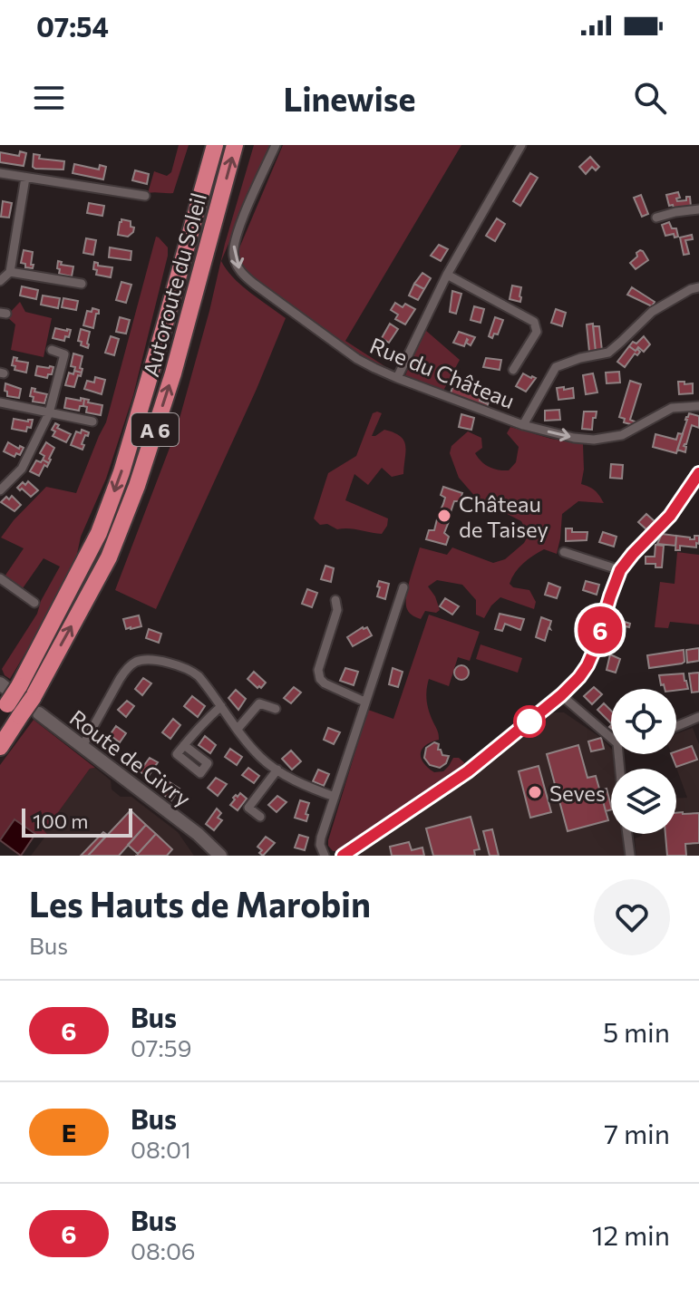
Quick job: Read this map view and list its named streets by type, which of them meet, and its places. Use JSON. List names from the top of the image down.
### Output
{
  "streets": {
    "highway": ["Autoroute du Soleil", "A 6"],
    "street": ["Rue du Château", "Route de Givry"]
  },
  "crossings": [
    ["Autoroute du Soleil", "Route de Givry"]
  ],
  "places": ["Château de Taisey", "Seves"],
  "lines": ["bus line 6"],
  "scale_bar": "100 m",
  "page": {
    "status": "07:54",
    "header": "Linewise",
    "on_map": "6",
    "scale": "100 m",
    "heading": ["Les Hauts de Marobin", "Bus"],
    "list": [
      {
        "mark": "6",
        "name": "Bus",
        "note": "07:59",
        "value": "5 min"
      },
      {
        "mark": "E",
        "name": "Bus",
        "note": "08:01",
        "value": "7 min"
      },
      {
        "mark": "6",
        "name": "Bus",
        "note": "08:06",
        "value": "12 min"
      }
    ]
  }
}
